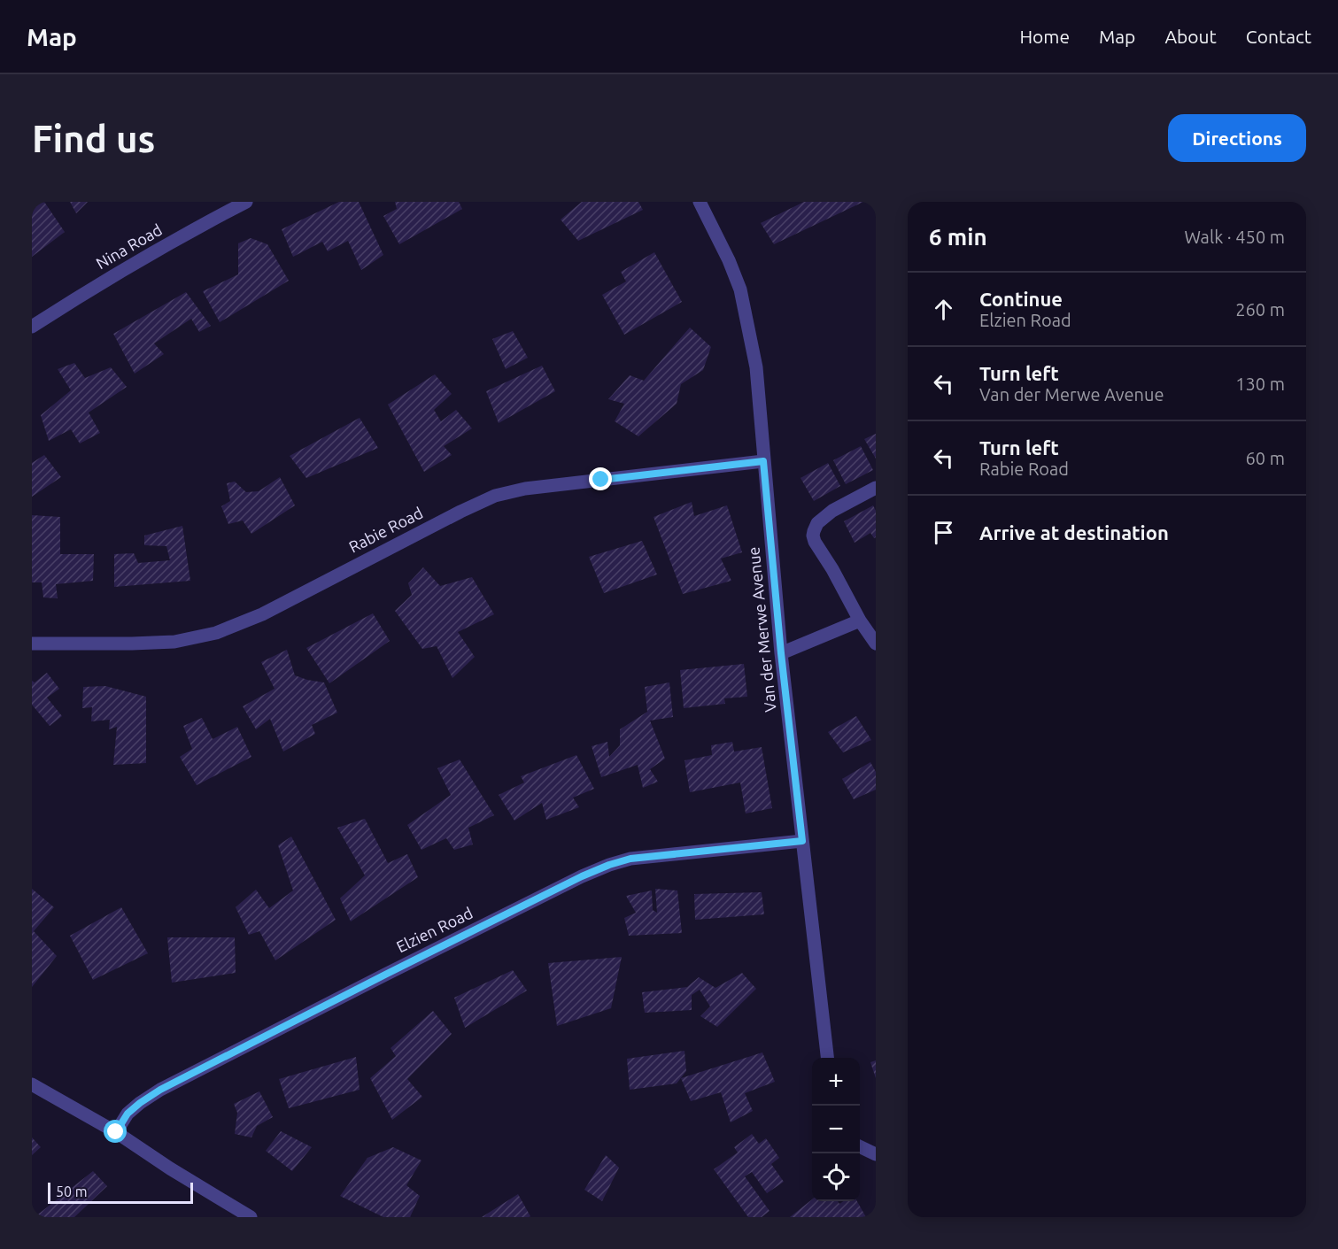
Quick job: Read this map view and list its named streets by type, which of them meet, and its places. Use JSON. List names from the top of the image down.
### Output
{
  "streets": {
    "street": [
      "Nina Road",
      "Rabie Road",
      "Van der Merwe Avenue",
      "Elzien Road"
    ]
  },
  "crossings": [
    ["Rabie Road", "Van der Merwe Avenue"],
    ["Van der Merwe Avenue", "Elzien Road"]
  ],
  "scale_bar": "50 m",
  "page": {
    "header": "Map",
    "nav": [
      "Home",
      "Map",
      "About",
      "Contact"
    ],
    "buttons": "Directions",
    "title": "Find us",
    "heading": ["6 min", "Walk · 450 m"],
    "list": [
      ["Continue", "Elzien Road", "260 m"],
      ["Turn left", "Van der Merwe Avenue", "130 m"],
      ["Turn left", "Rabie Road", "60 m"],
      "Arrive at destination"
    ],
    "map_buttons": ["+", "−"],
    "scale": "50 m"
  }
}
